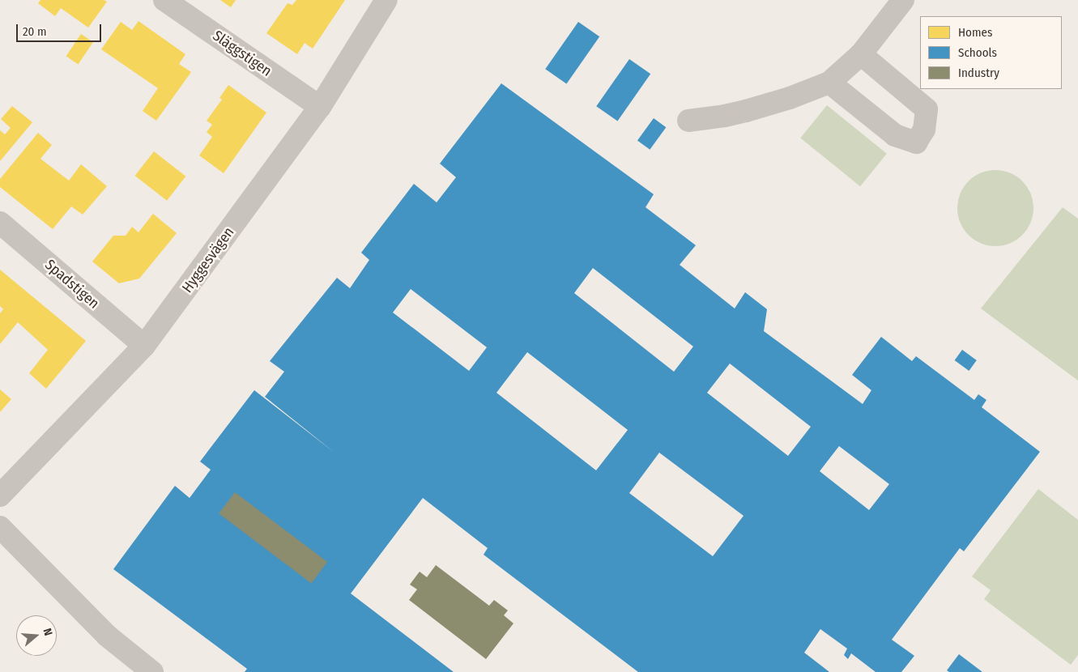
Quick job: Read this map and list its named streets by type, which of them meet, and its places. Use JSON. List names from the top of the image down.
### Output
{
  "streets": {
    "street": ["Släggstigen", "Hyggesvägen", "Spadstigen"]
  },
  "crossings": [
    ["Släggstigen", "Hyggesvägen"],
    ["Hyggesvägen", "Spadstigen"]
  ],
  "legend": ["Homes", "Schools", "Industry"],
  "scale_bar": "20 m",
  "north": "right"
}
